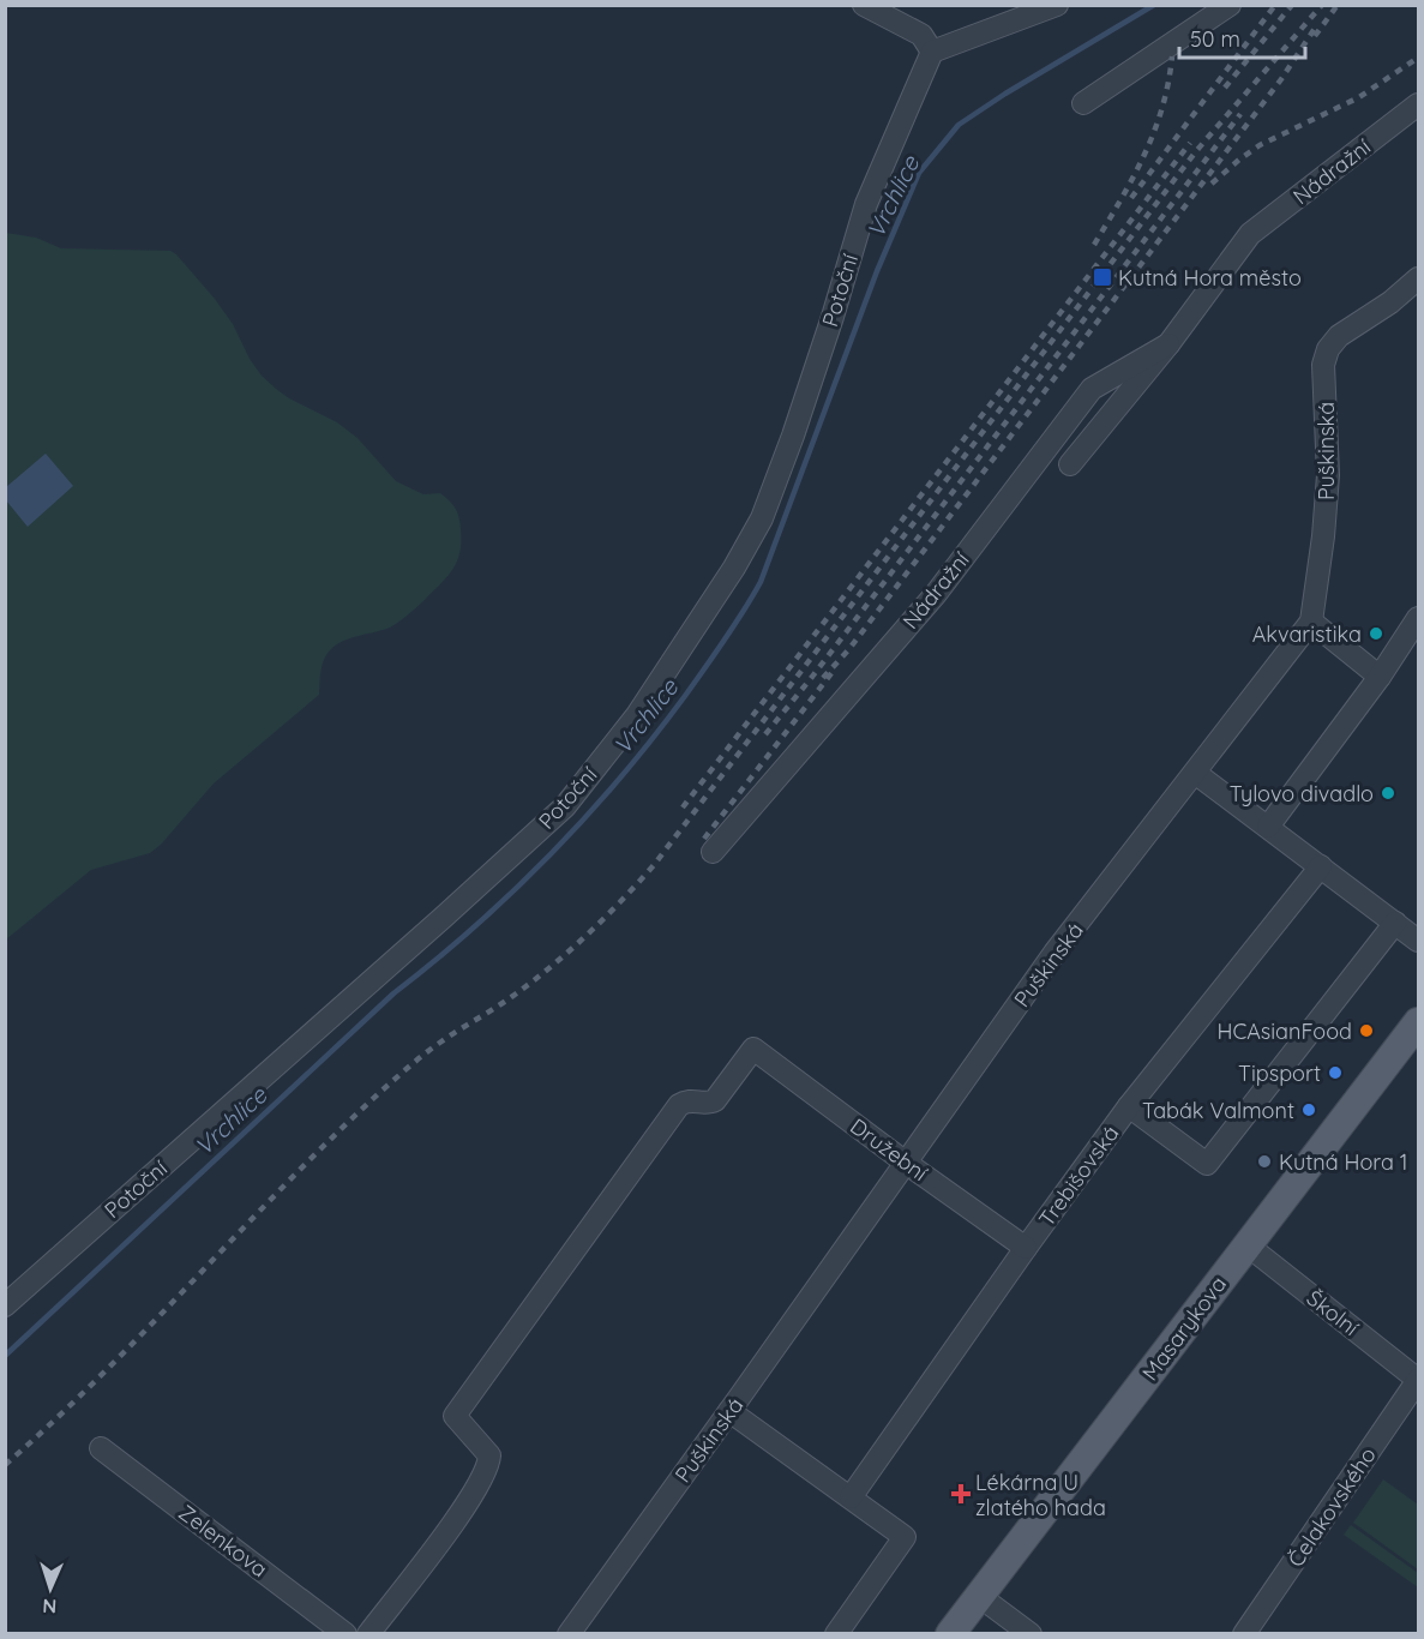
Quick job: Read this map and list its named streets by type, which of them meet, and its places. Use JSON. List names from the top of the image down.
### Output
{
  "streets": {
    "main road": ["Masarykova"],
    "street": [
      "Nádražní",
      "Potoční",
      "Puškinská",
      "Družební",
      "Trebišovská",
      "Školní",
      "Čelakovského",
      "Zelenkova"
    ]
  },
  "crossings": [
    ["Puškinská", "Družební"],
    ["Družební", "Trebišovská"],
    ["Školní", "Masarykova"],
    ["Školní", "Čelakovského"]
  ],
  "water": ["Vrchlice"],
  "places": {
    "transit": ["Kutná Hora město"],
    "other": [
      "Akvaristika",
      "Tylovo divadlo",
      "HCAsianFood",
      "Tipsport",
      "Tabák Valmont",
      "Kutná Hora 1"
    ],
    "health": ["Lékárna U zlatého hada"]
  },
  "scale_bar": "50 m",
  "north": "bottom"
}
